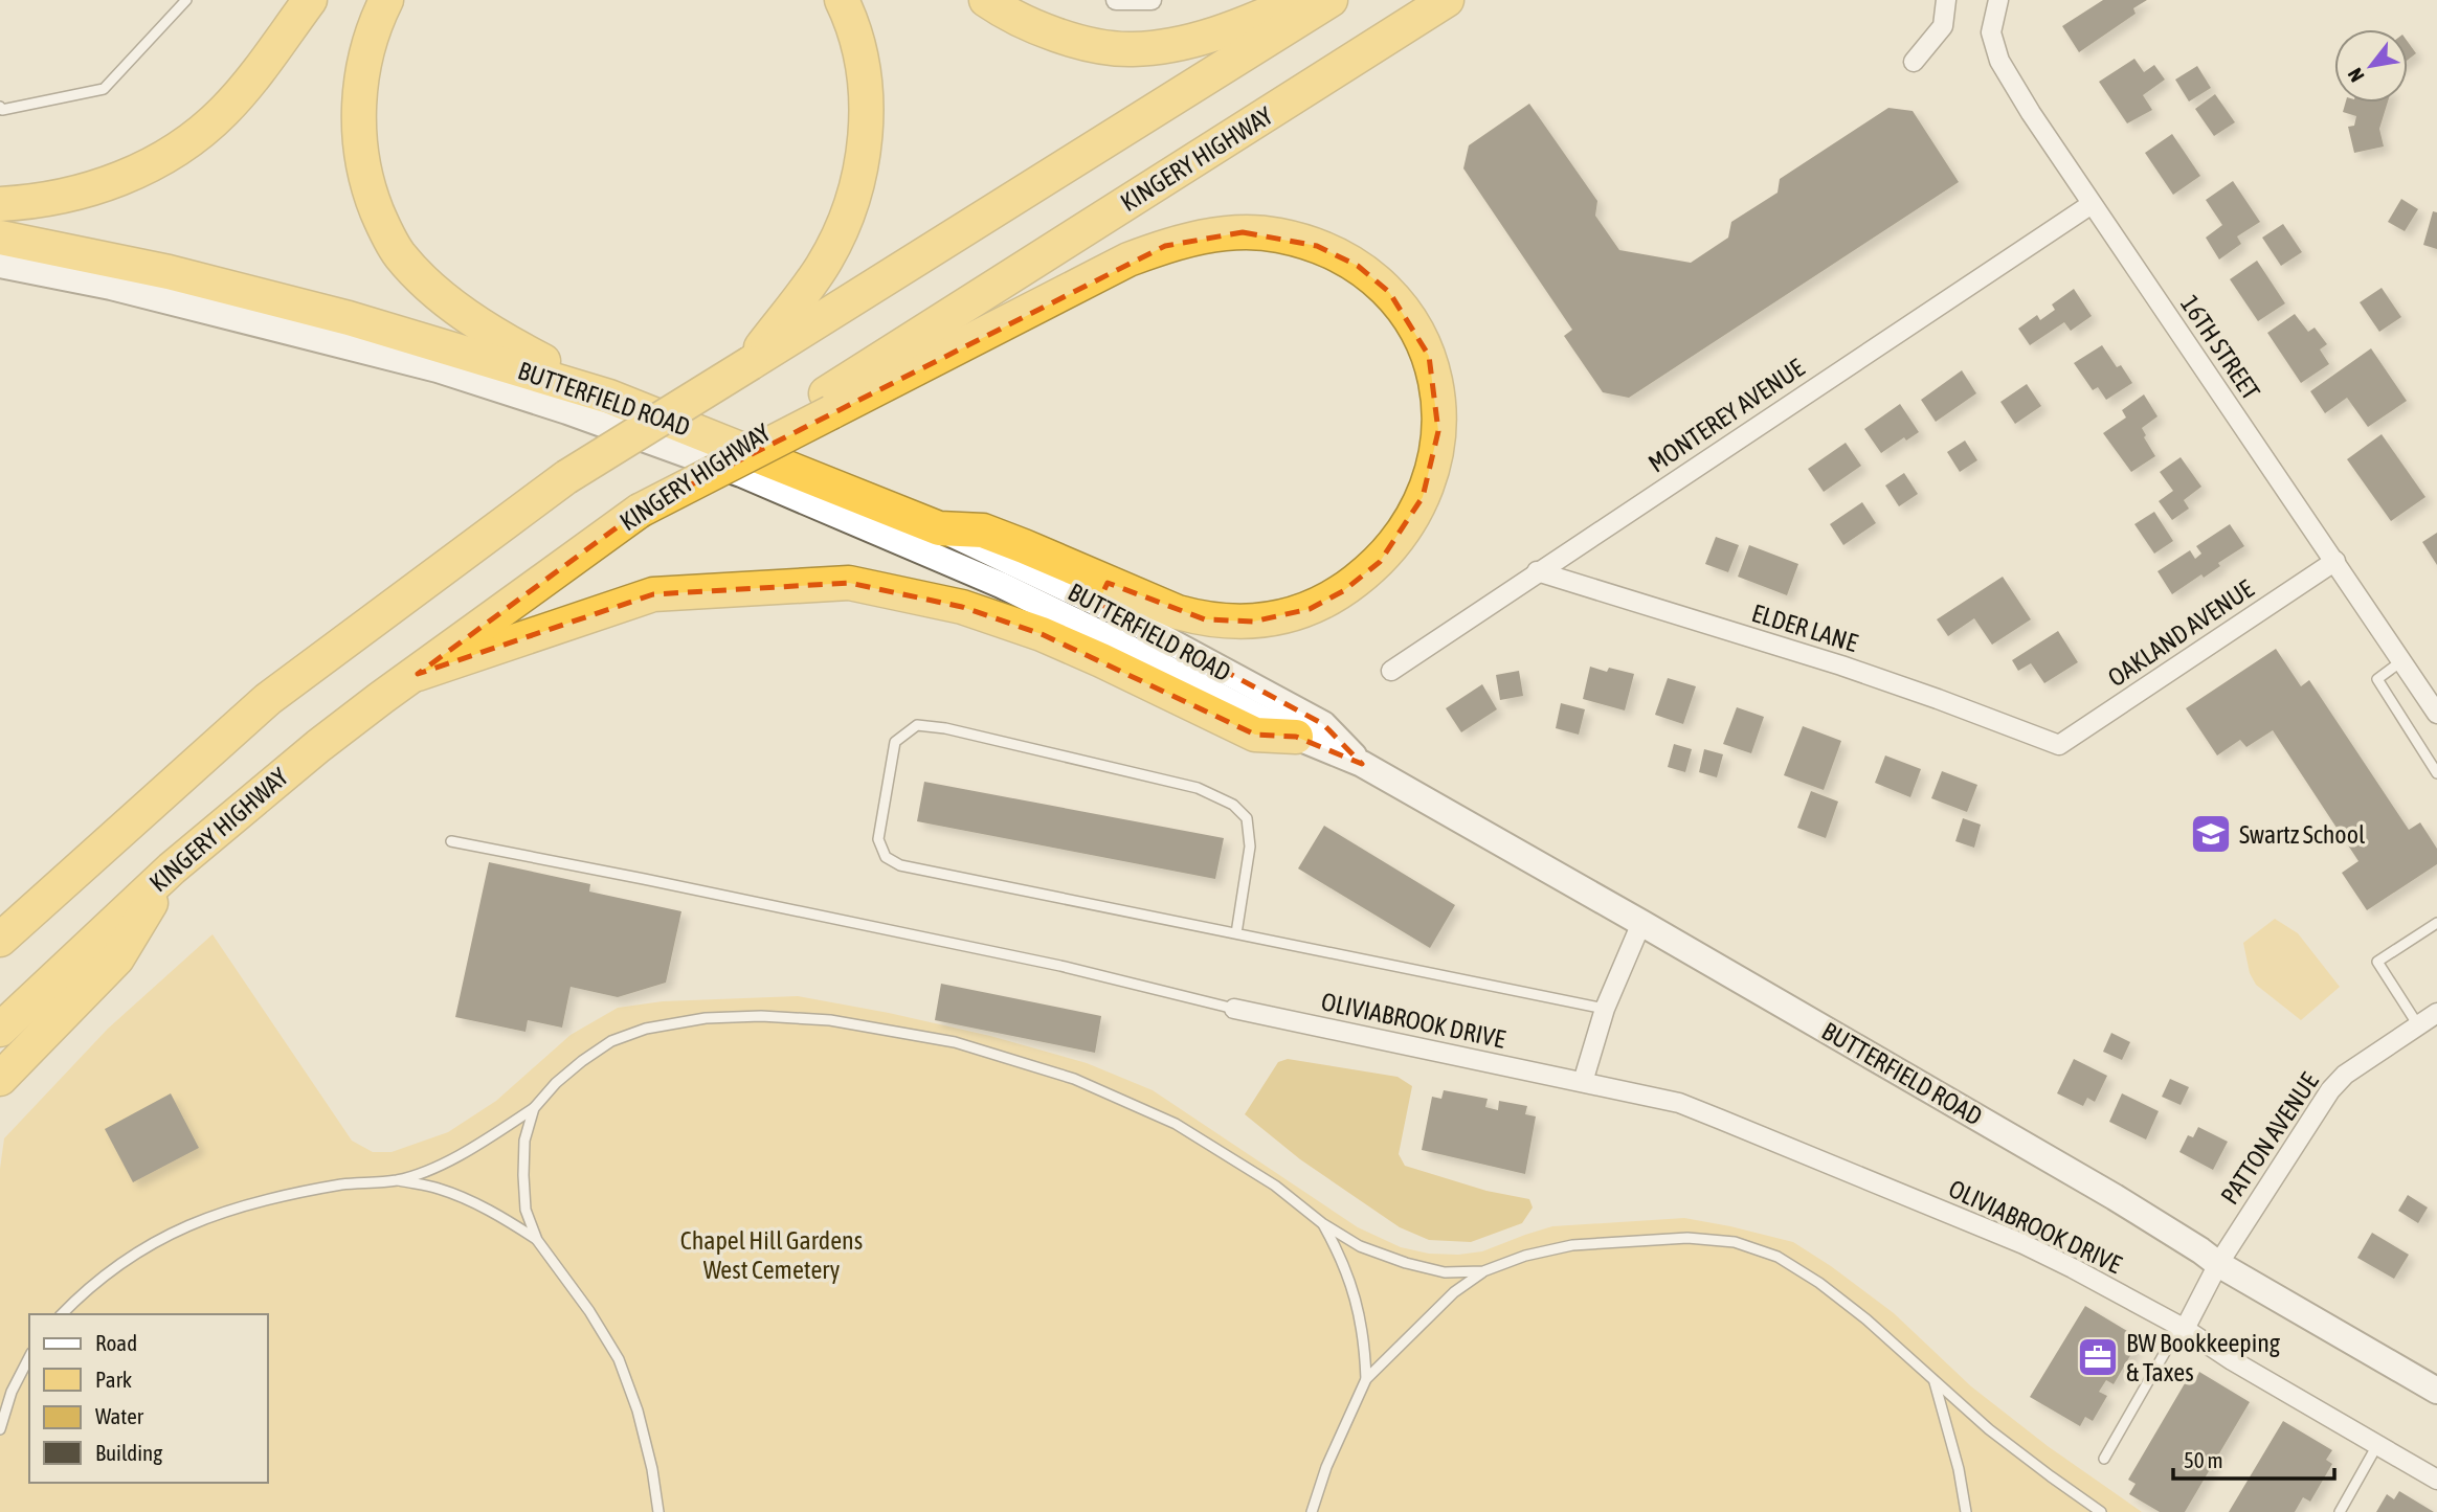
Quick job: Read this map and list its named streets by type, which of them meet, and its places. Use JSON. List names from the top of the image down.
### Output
{
  "streets": {
    "highway": ["KINGERY HIGHWAY", "BUTTERFIELD ROAD"],
    "street": [
      "16TH STREET",
      "MONTEREY AVENUE",
      "ELDER LANE",
      "OAKLAND AVENUE",
      "OLIVIABROOK DRIVE",
      "PATTON AVENUE"
    ]
  },
  "crossings": [
    ["16TH STREET", "MONTEREY AVENUE"],
    ["16TH STREET", "OAKLAND AVENUE"],
    ["BUTTERFIELD ROAD", "PATTON AVENUE"],
    ["MONTEREY AVENUE", "ELDER LANE"],
    ["ELDER LANE", "OAKLAND AVENUE"],
    ["OLIVIABROOK DRIVE", "PATTON AVENUE"]
  ],
  "parks": ["Chapel Hill Gardens West Cemetery"],
  "places": {
    "school or university": ["Swartz School"],
    "office": ["BW Bookkeeping & Taxes"]
  },
  "legend": [
    "Road",
    "Park",
    "Water",
    "Building"
  ],
  "scale_bar": "50 m",
  "north": "bottom left"
}
